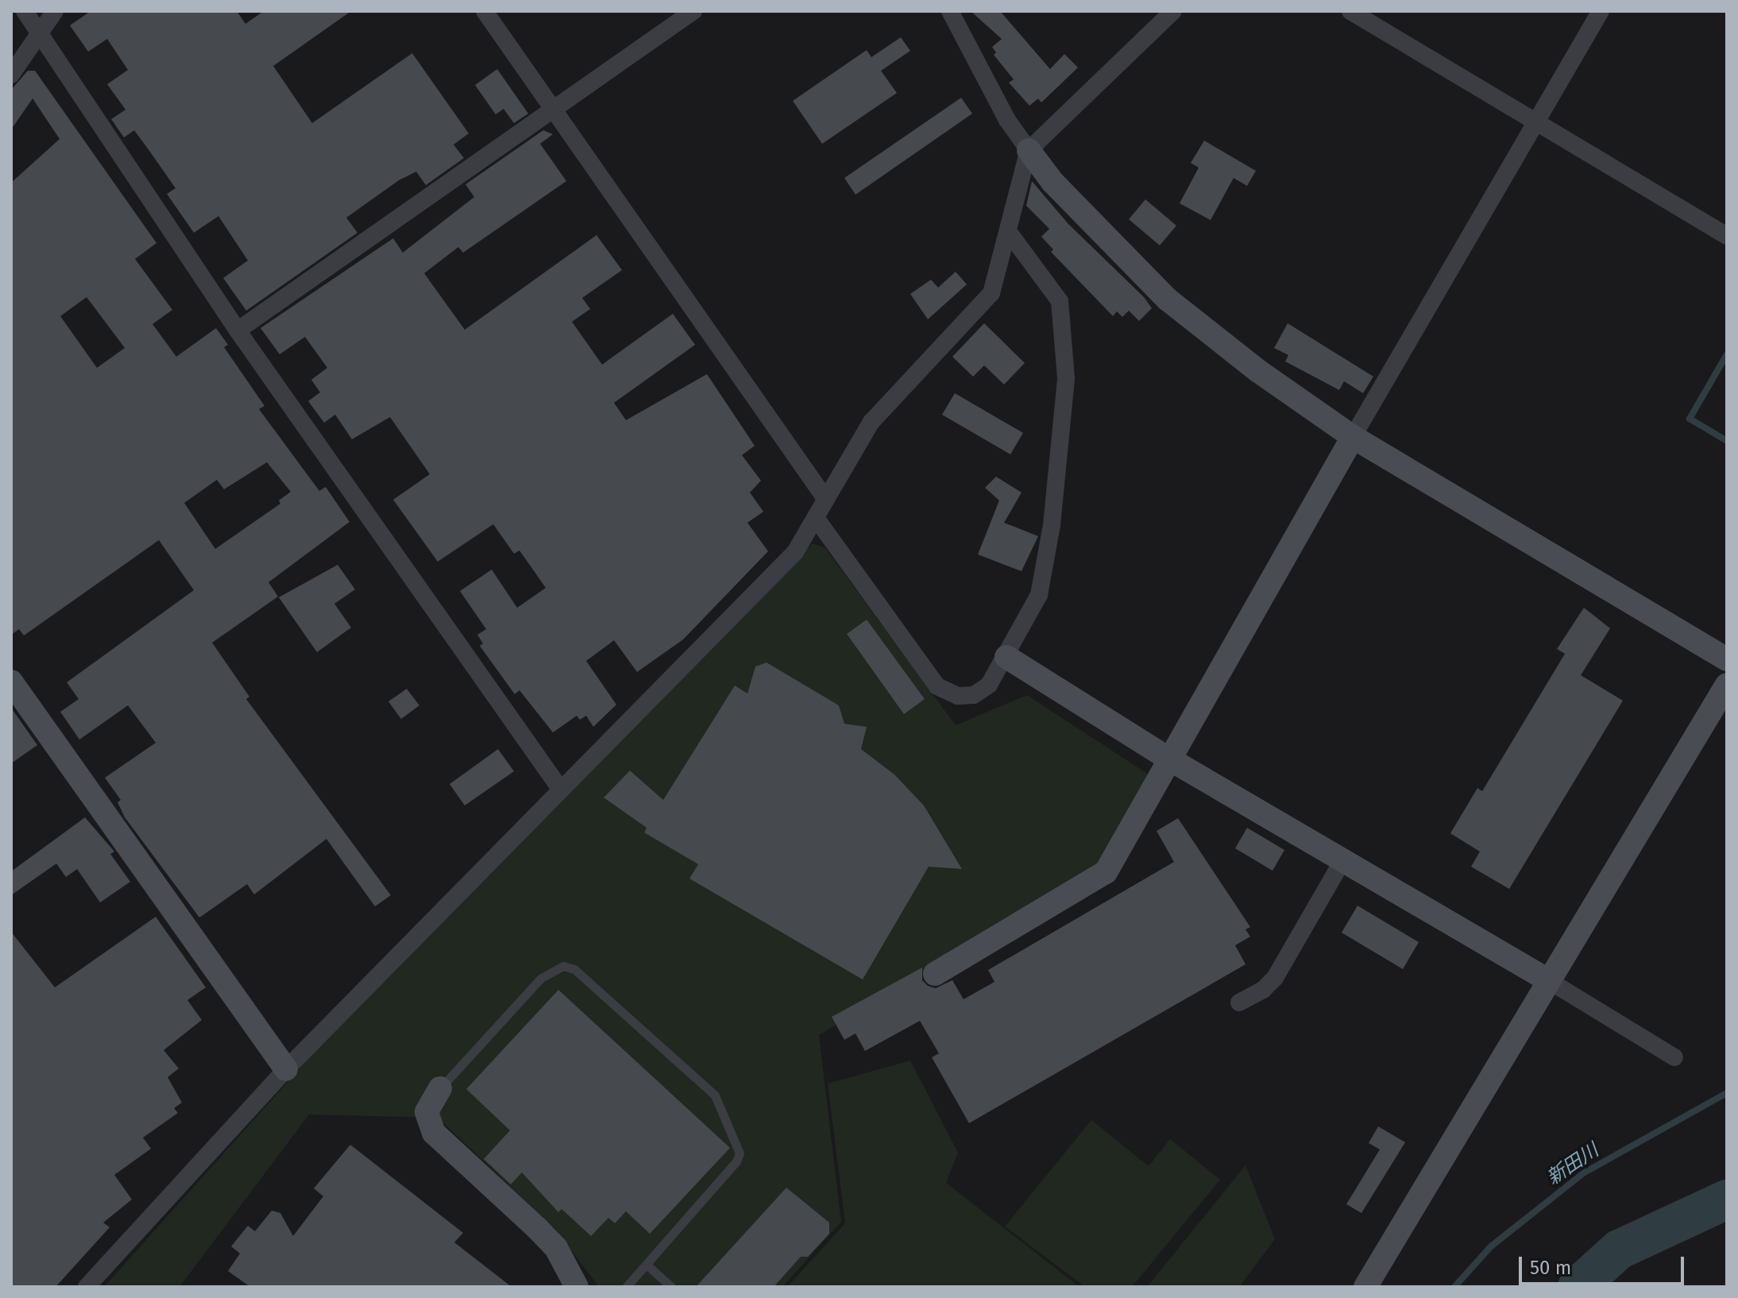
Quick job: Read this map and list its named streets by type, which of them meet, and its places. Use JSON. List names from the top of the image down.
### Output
{
  "water": ["新田川"],
  "scale_bar": "50 m"
}
